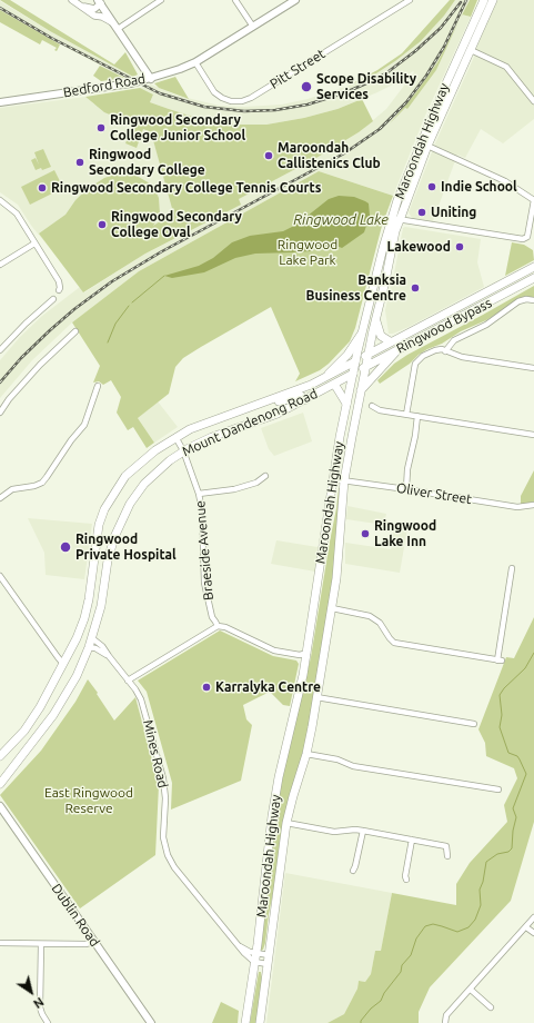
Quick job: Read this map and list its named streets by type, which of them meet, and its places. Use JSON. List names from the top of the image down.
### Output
{
  "streets": {
    "main road": [
      "Bedford Road",
      "Maroondah Highway",
      "Ringwood Bypass",
      "Mount Dandenong Road",
      "Dublin Road"
    ],
    "street": [
      "Pitt Street",
      "Oliver Street",
      "Braeside Avenue",
      "Mines Road"
    ]
  },
  "crossings": [
    ["Pitt Street", "Bedford Road"],
    ["Maroondah Highway", "Ringwood Bypass"],
    ["Maroondah Highway", "Mount Dandenong Road"],
    ["Maroondah Highway", "Oliver Street"],
    ["Maroondah Highway", "Mines Road"],
    ["Ringwood Bypass", "Mount Dandenong Road"],
    ["Mount Dandenong Road", "Braeside Avenue"],
    ["Mount Dandenong Road", "Mines Road"]
  ],
  "water": ["Ringwood Lake"],
  "parks": ["Ringwood Lake Park", "East Ringwood Reserve"],
  "places": [
    "Scope Disability Services",
    "Ringwood Secondary College Junior School",
    "Maroondah Callistenics Club",
    "Ringwood Secondary College",
    "Indie School",
    "Ringwood Secondary College Tennis Courts",
    "Uniting",
    "Ringwood Secondary College Oval",
    "Lakewood",
    "Banksia Business Centre",
    "Ringwood Lake Inn",
    "Ringwood Private Hospital",
    "Karralyka Centre"
  ],
  "north": "bottom right"
}
